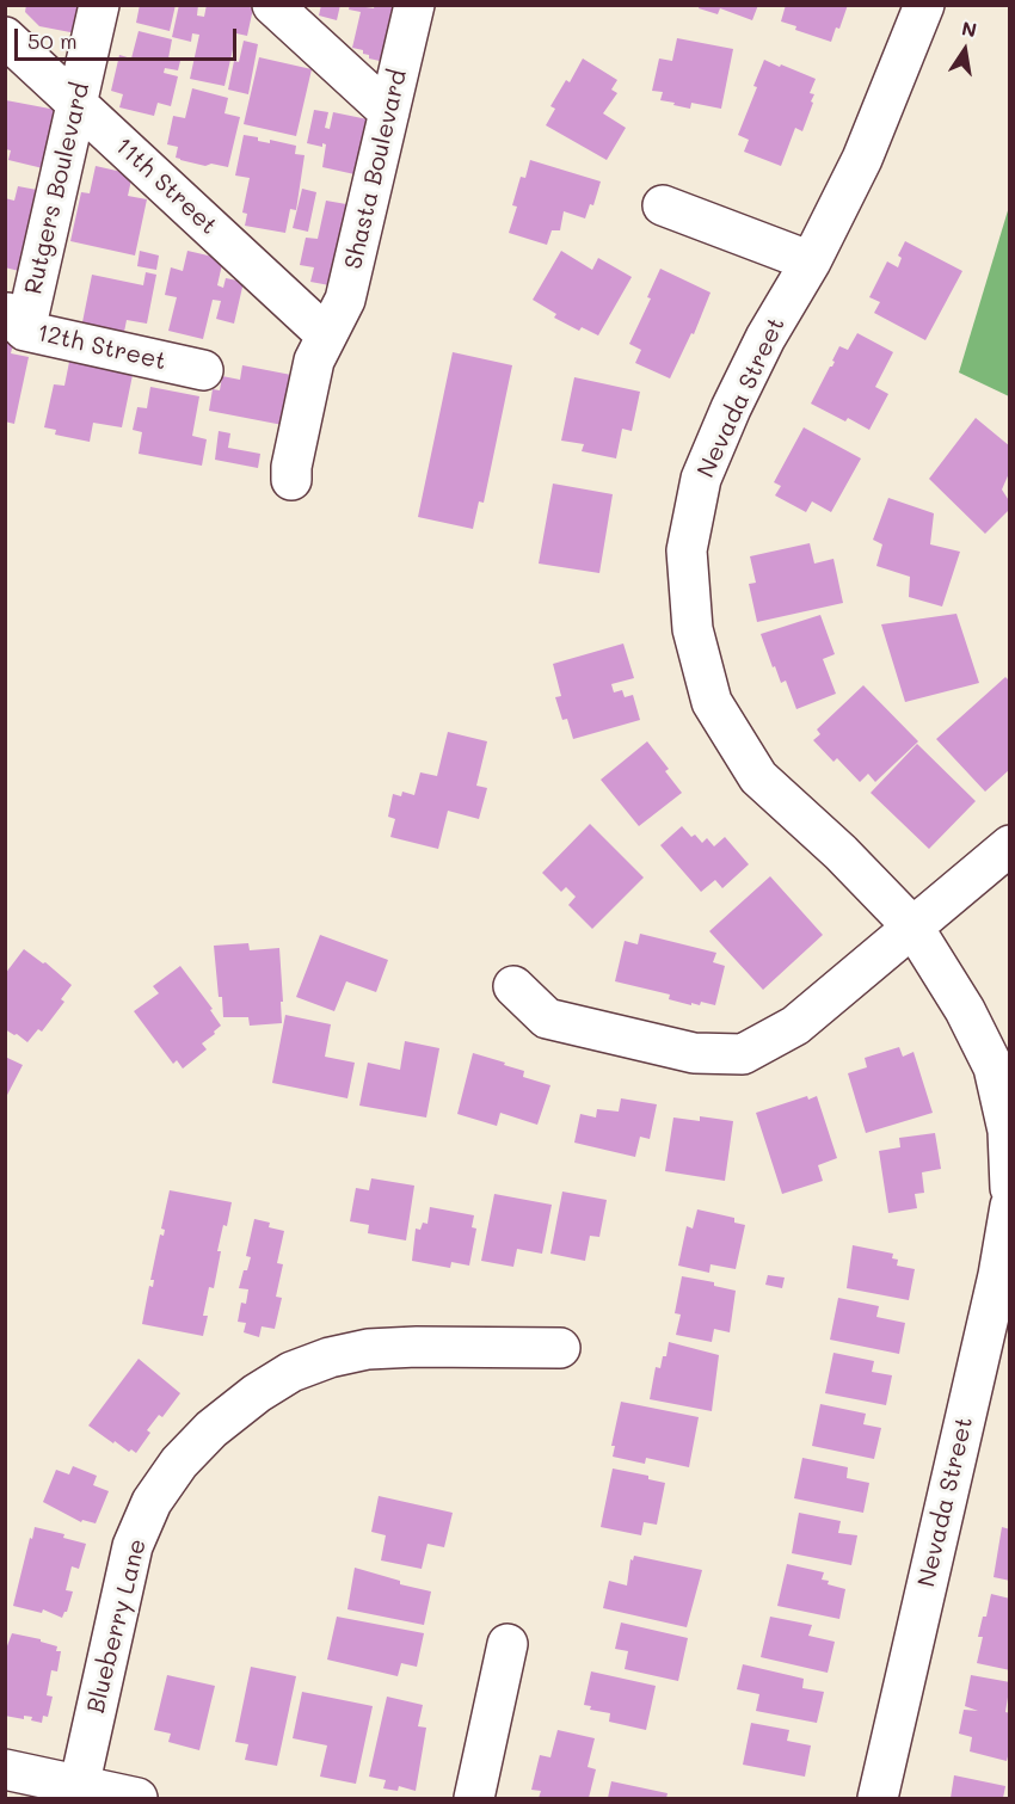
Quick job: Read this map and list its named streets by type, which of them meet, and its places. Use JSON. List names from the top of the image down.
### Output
{
  "streets": {
    "street": [
      "Shasta Boulevard",
      "11th Street",
      "Rutgers Boulevard",
      "12th Street",
      "Nevada Street",
      "Blueberry Lane"
    ]
  },
  "crossings": [
    ["Shasta Boulevard", "11th Street"],
    ["11th Street", "Rutgers Boulevard"],
    ["Rutgers Boulevard", "12th Street"]
  ],
  "scale_bar": "50 m",
  "north": "top"
}
